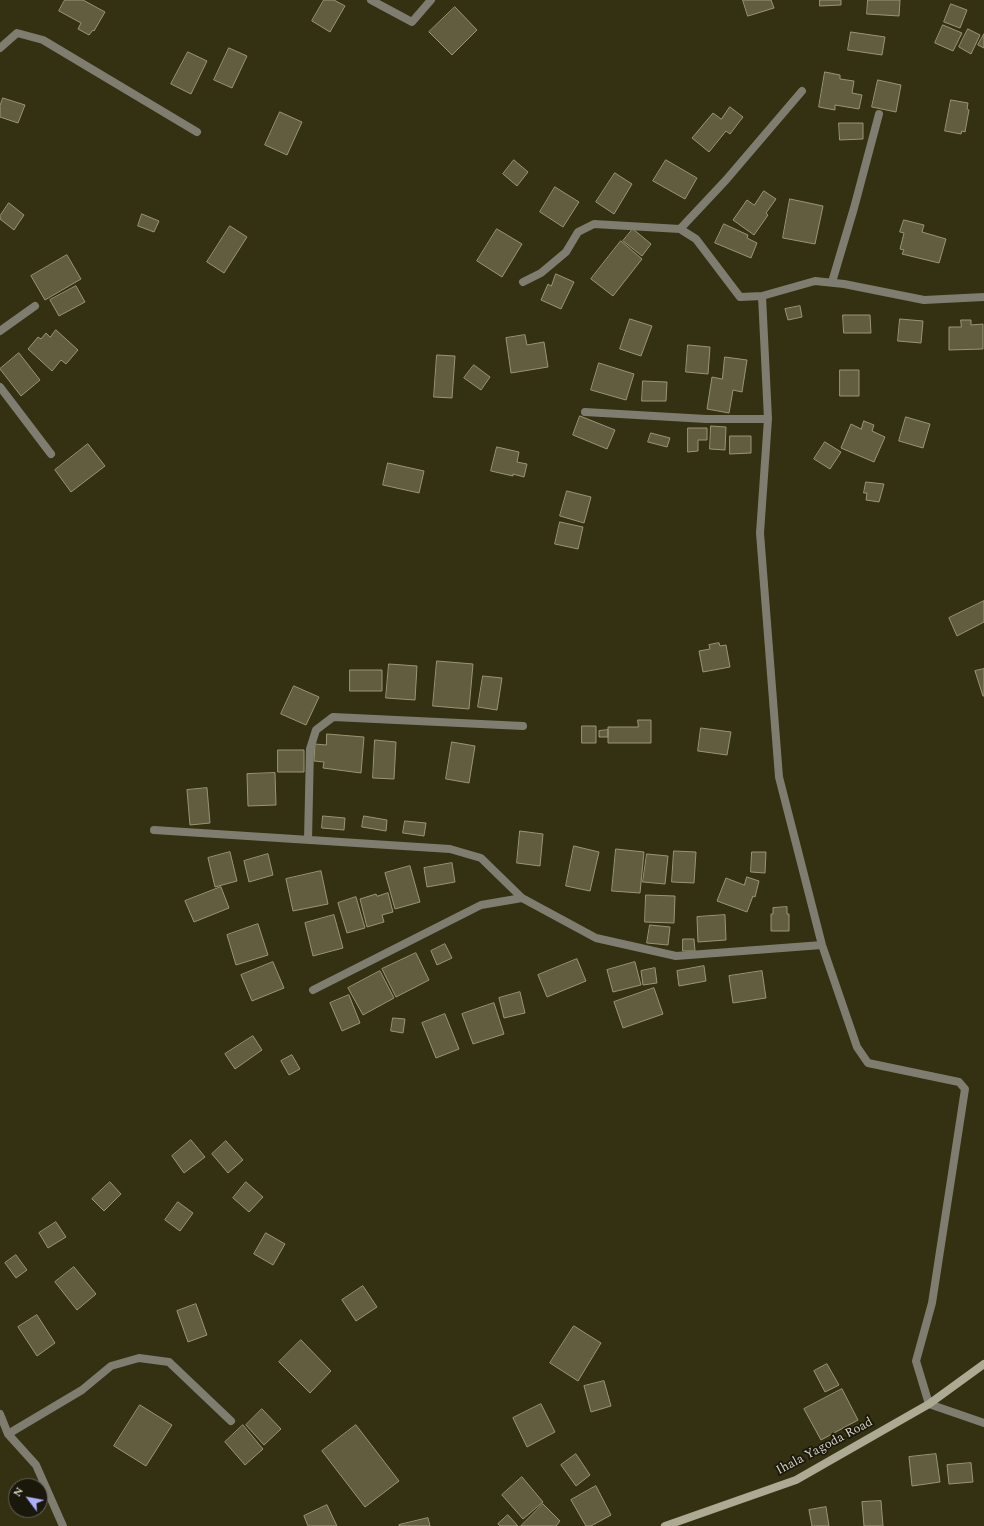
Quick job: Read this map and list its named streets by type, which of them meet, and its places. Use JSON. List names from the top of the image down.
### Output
{
  "streets": {
    "street": ["Ihala Yagoda Road"]
  },
  "north": "top left"
}
